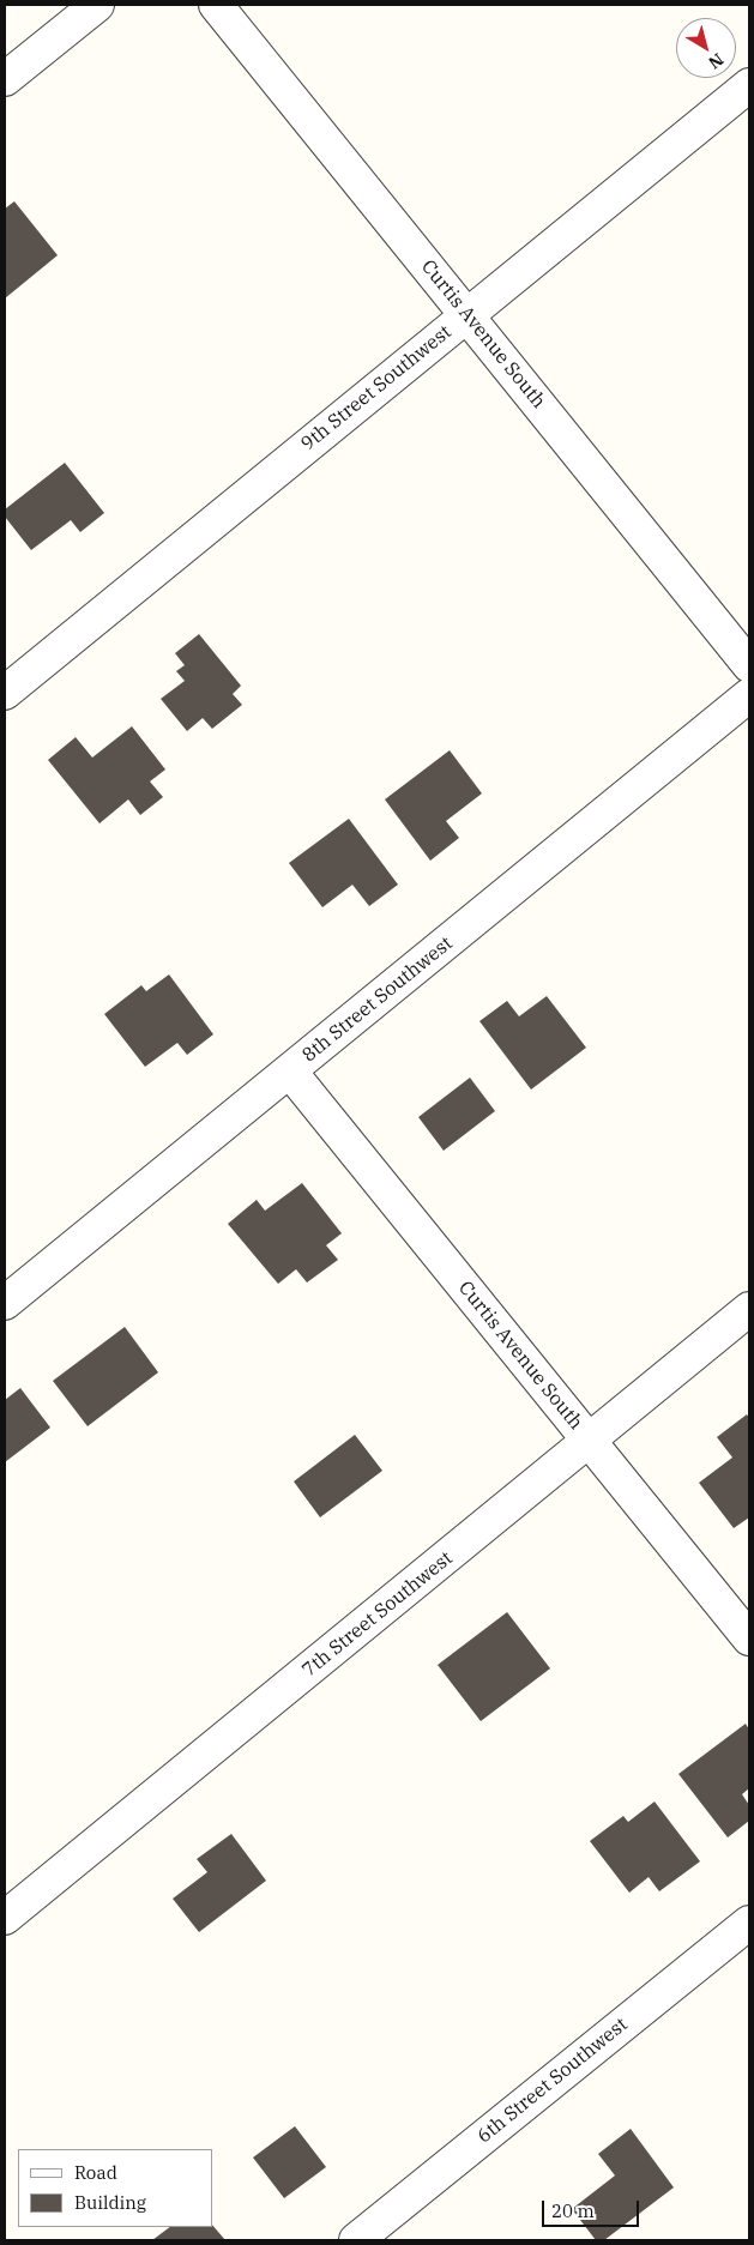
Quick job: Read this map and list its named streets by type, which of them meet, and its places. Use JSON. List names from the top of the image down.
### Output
{
  "streets": {
    "street": [
      "Curtis Avenue South",
      "9th Street Southwest",
      "8th Street Southwest",
      "7th Street Southwest",
      "6th Street Southwest"
    ]
  },
  "crossings": [
    ["Curtis Avenue South", "9th Street Southwest"],
    ["Curtis Avenue South", "8th Street Southwest"],
    ["Curtis Avenue South", "7th Street Southwest"]
  ],
  "legend": ["Road", "Building"],
  "scale_bar": "20 m",
  "north": "bottom right"
}
